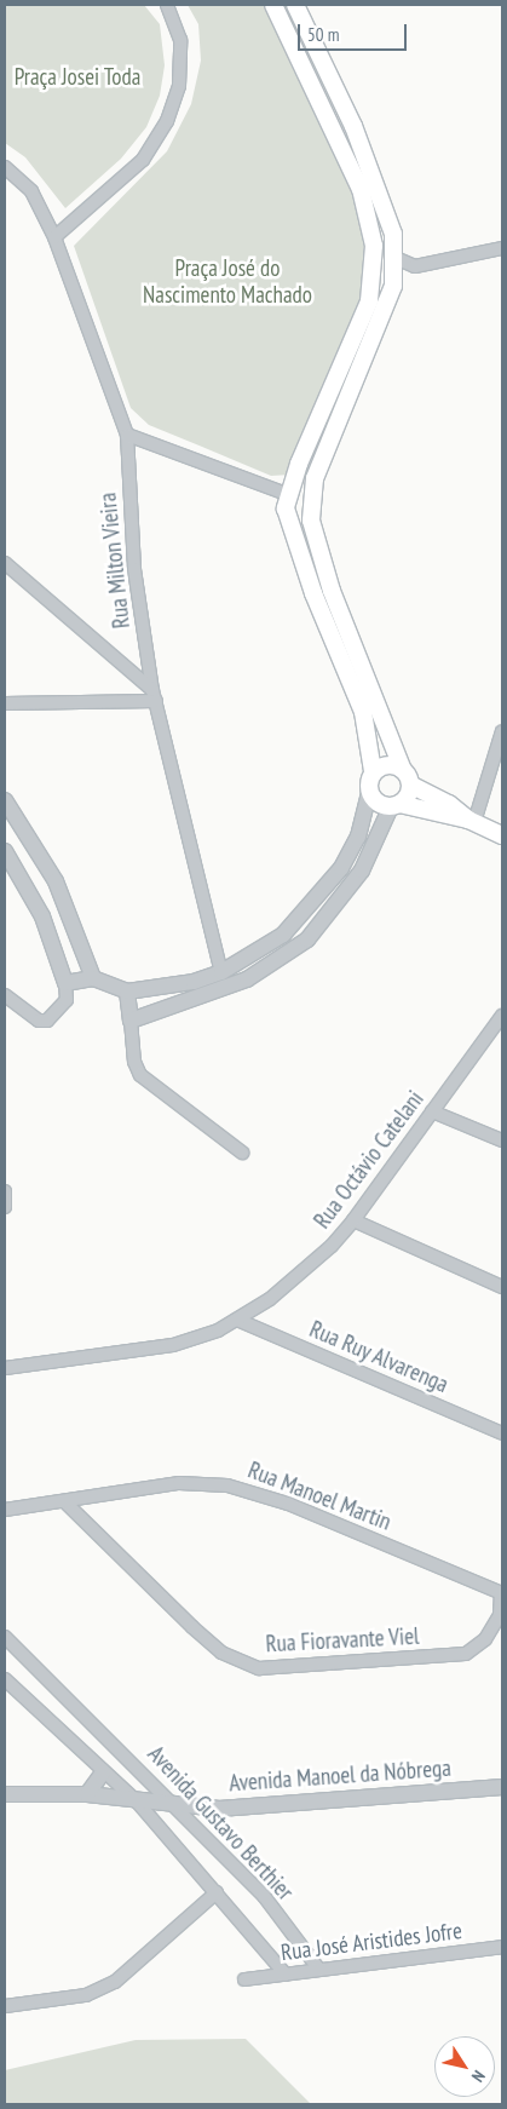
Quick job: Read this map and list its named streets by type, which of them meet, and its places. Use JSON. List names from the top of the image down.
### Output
{
  "streets": {
    "street": [
      "Rua Milton Vieira",
      "Rua Octávio Catelani",
      "Rua Ruy Alvarenga",
      "Rua Manoel Martin",
      "Rua Fioravante Viel",
      "Avenida Manoel da Nóbrega",
      "Avenida Gustavo Berthier",
      "Rua José Aristides Jofre"
    ]
  },
  "crossings": [
    ["Rua Octávio Catelani", "Rua Ruy Alvarenga"],
    ["Rua Manoel Martin", "Rua Fioravante Viel"],
    ["Avenida Manoel da Nóbrega", "Avenida Gustavo Berthier"],
    ["Avenida Gustavo Berthier", "Rua José Aristides Jofre"]
  ],
  "parks": ["Praça Josei Toda", "Praça José do Nascimento Machado"],
  "scale_bar": "50 m",
  "north": "bottom right"
}
